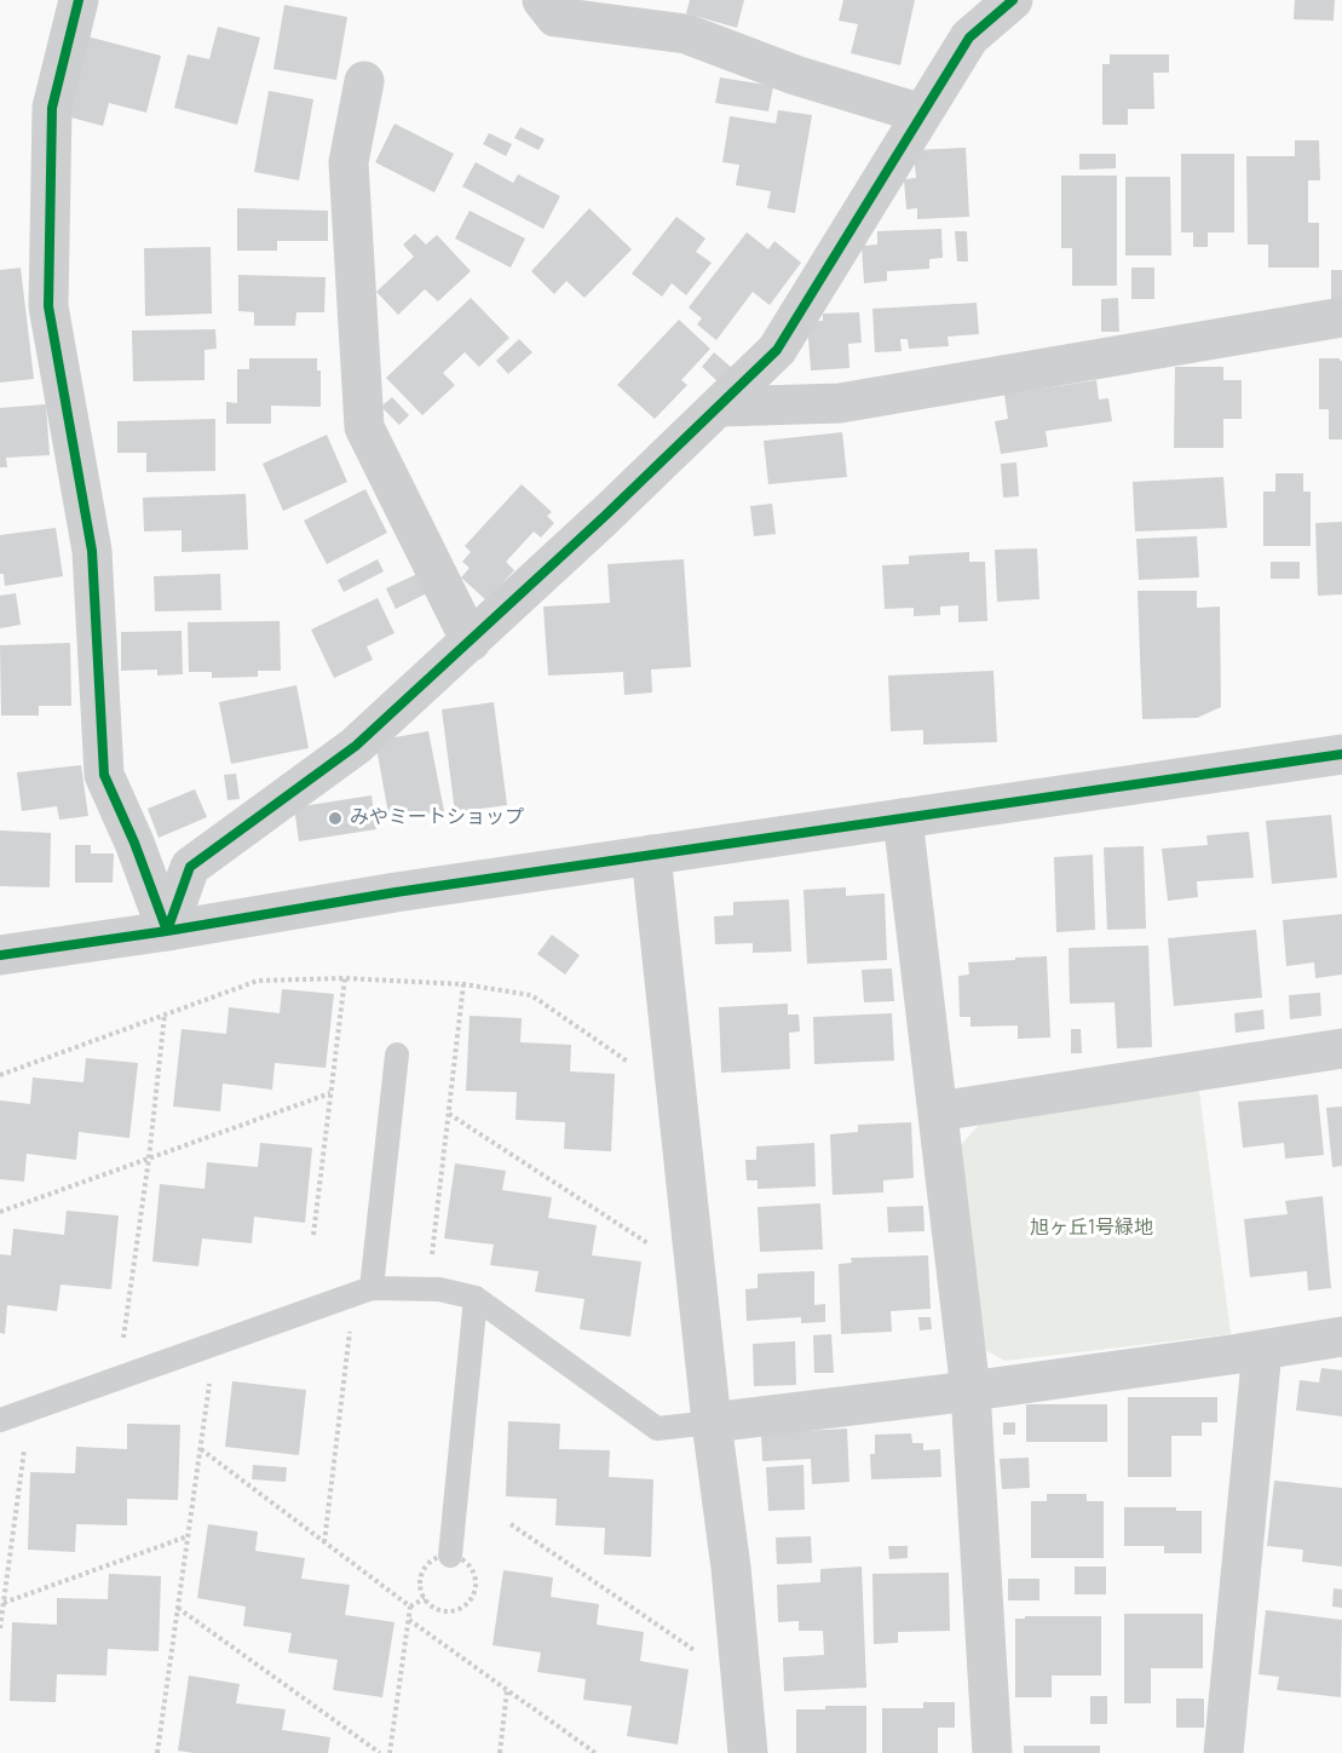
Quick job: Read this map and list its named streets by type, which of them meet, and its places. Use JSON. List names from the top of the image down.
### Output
{
  "parks": ["旭ヶ丘1号緑地"],
  "places": ["みやミートショップ"]
}
